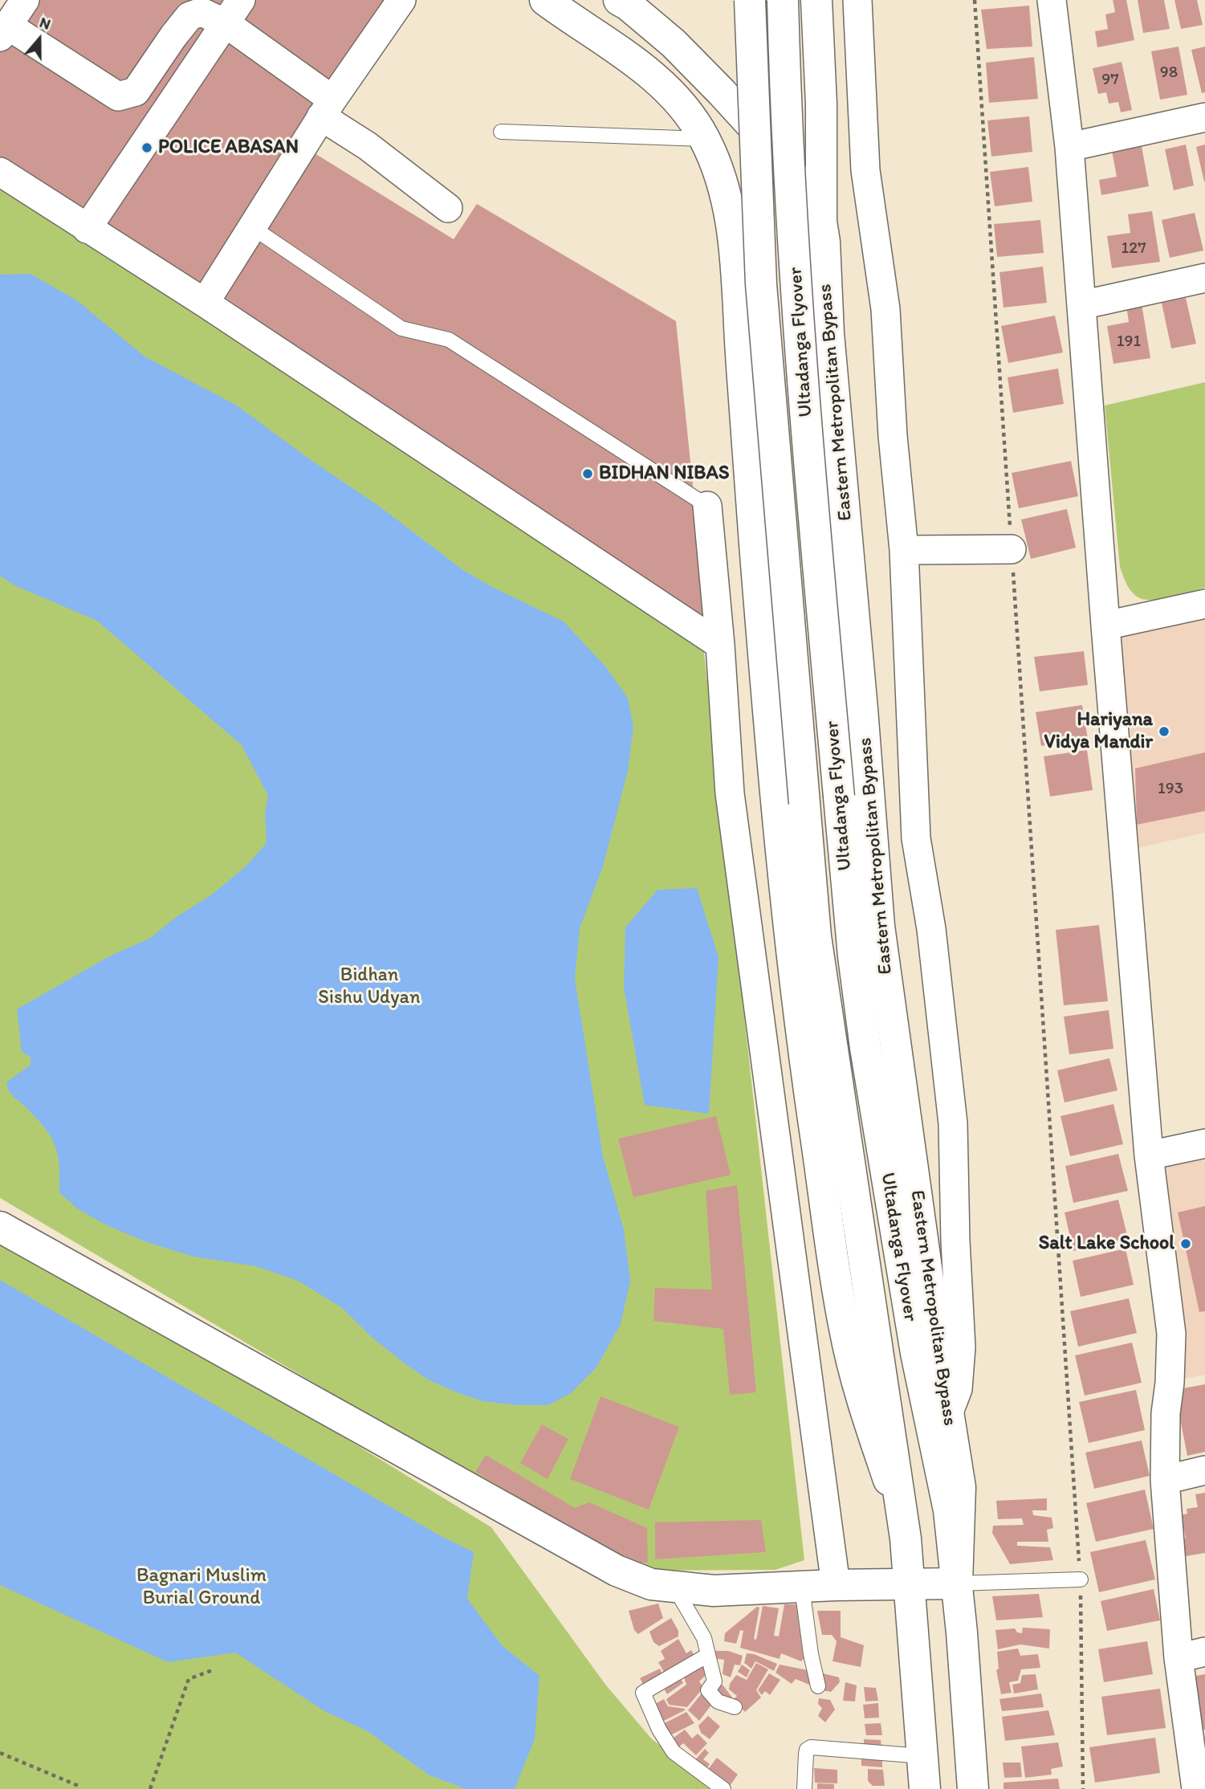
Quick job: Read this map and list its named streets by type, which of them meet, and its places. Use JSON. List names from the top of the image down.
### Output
{
  "streets": {
    "main road": ["Ultadanga Flyover", "Eastern Metropolitan Bypass"]
  },
  "crossings": [
    ["Ultadanga Flyover", "Eastern Metropolitan Bypass"]
  ],
  "parks": ["Bidhan Sishu Udyan", "Bagnari Muslim Burial Ground"],
  "places": [
    "POLICE ABASAN",
    "BIDHAN NIBAS",
    "Hariyana Vidya Mandir",
    "Salt Lake School"
  ],
  "house_numbers": [
    "98",
    "97",
    "127",
    "191",
    "193"
  ],
  "north": "top"
}
